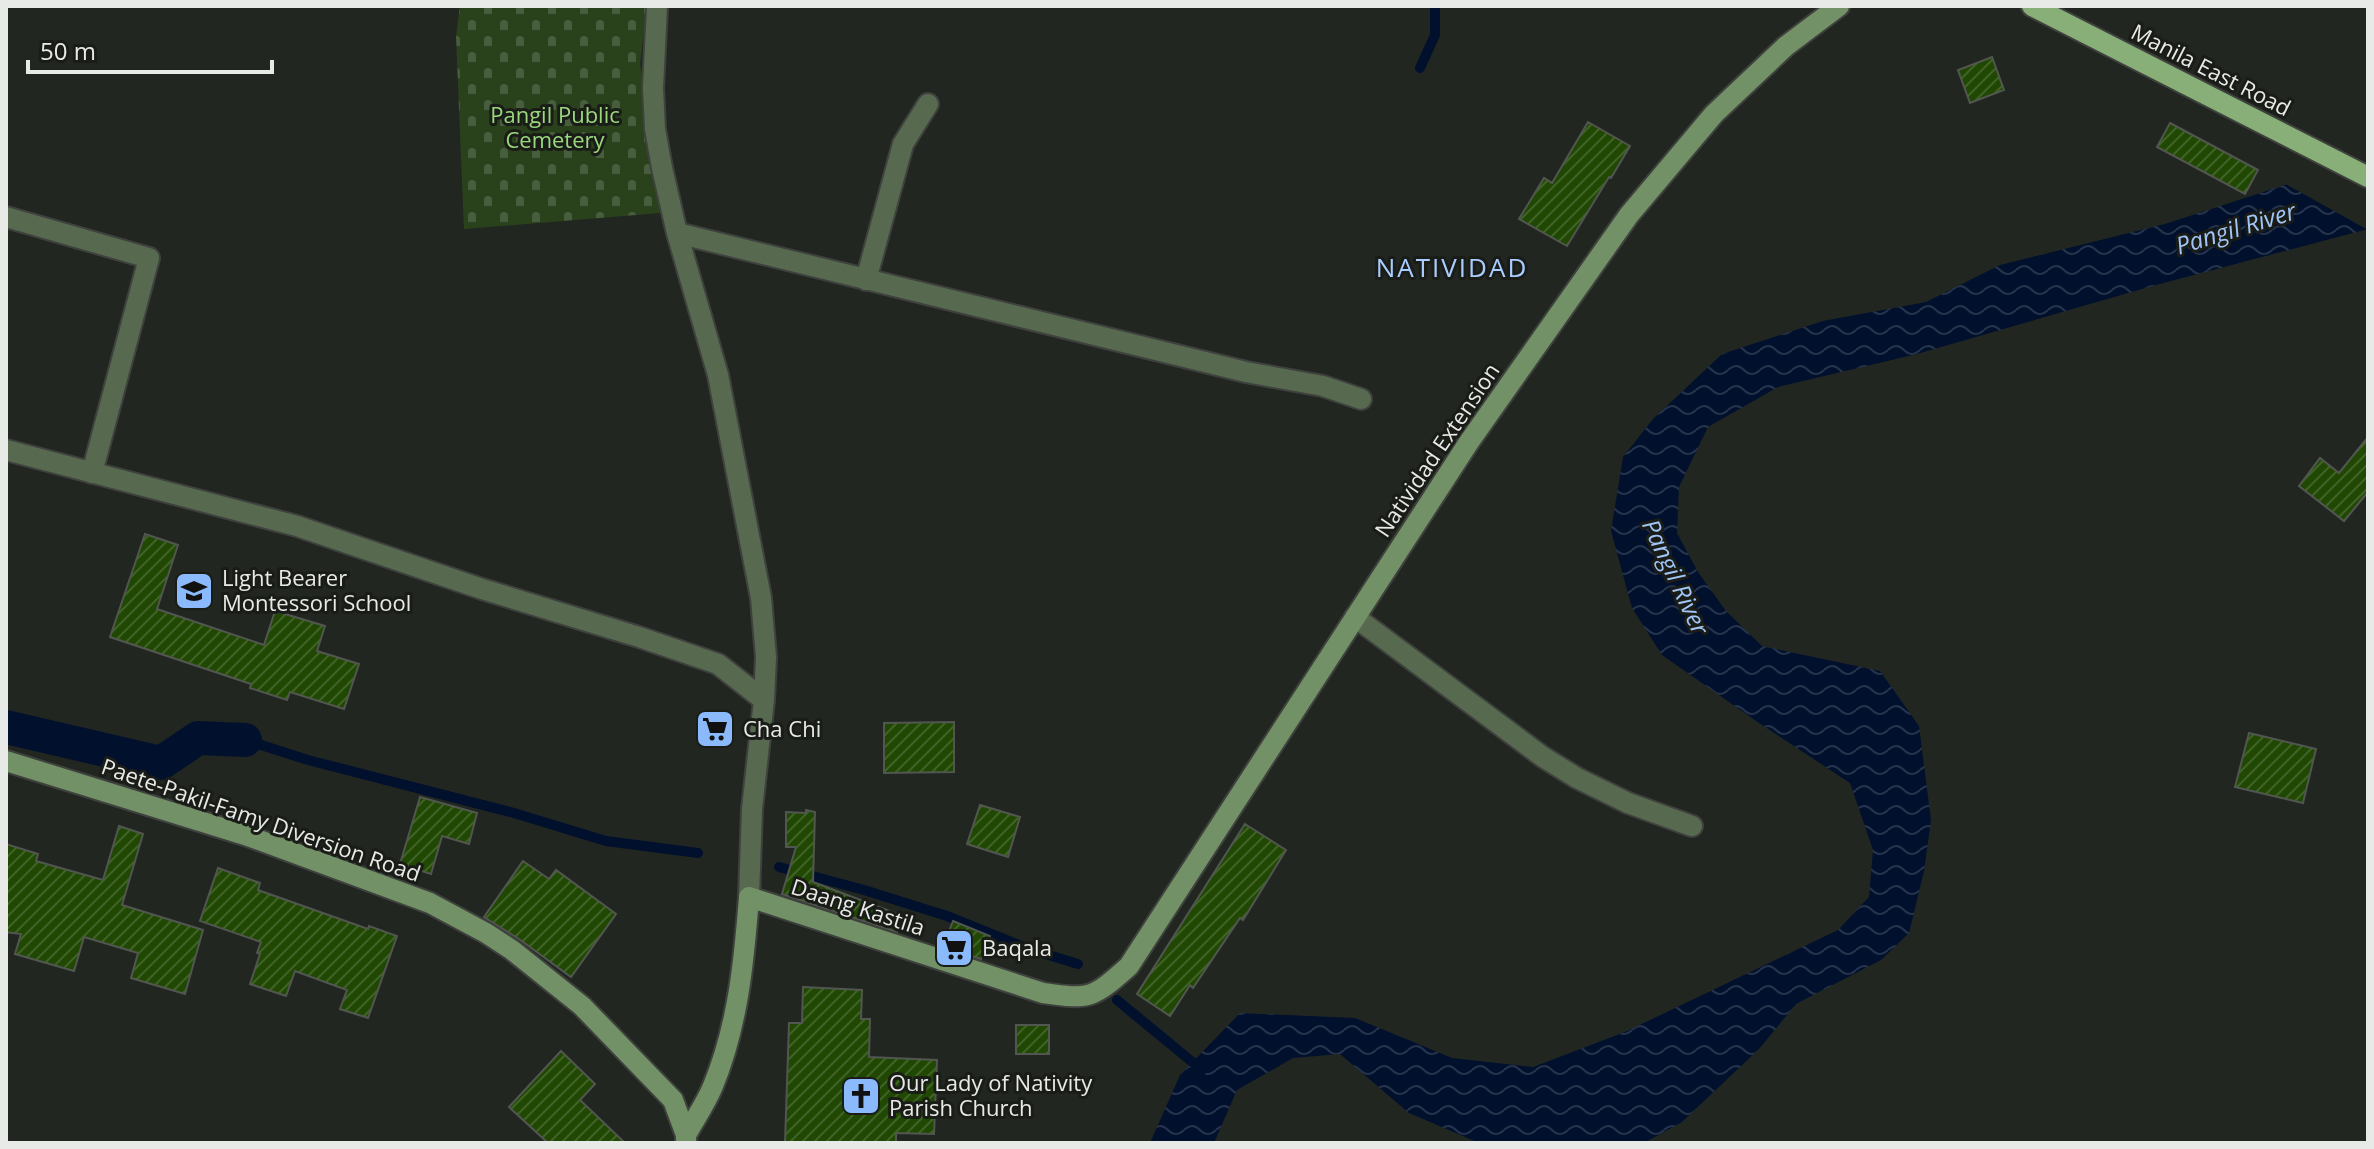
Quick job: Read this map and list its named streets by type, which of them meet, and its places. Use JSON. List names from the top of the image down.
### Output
{
  "streets": {
    "main road": ["Manila East Road"],
    "street": ["Natividad Extension", "Paete-Pakil-Famy Diversion Road", "Daang Kastila"]
  },
  "crossings": [
    ["Natividad Extension", "Daang Kastila"]
  ],
  "districts": ["NATIVIDAD"],
  "water": ["Pangil River"],
  "parks": ["Pangil Public Cemetery"],
  "places": {
    "school or university": ["Light Bearer Montessori School"],
    "supermarket": ["Cha Chi", "Baqala"],
    "church": ["Our Lady of Nativity Parish Church"]
  },
  "scale_bar": "50 m"
}
